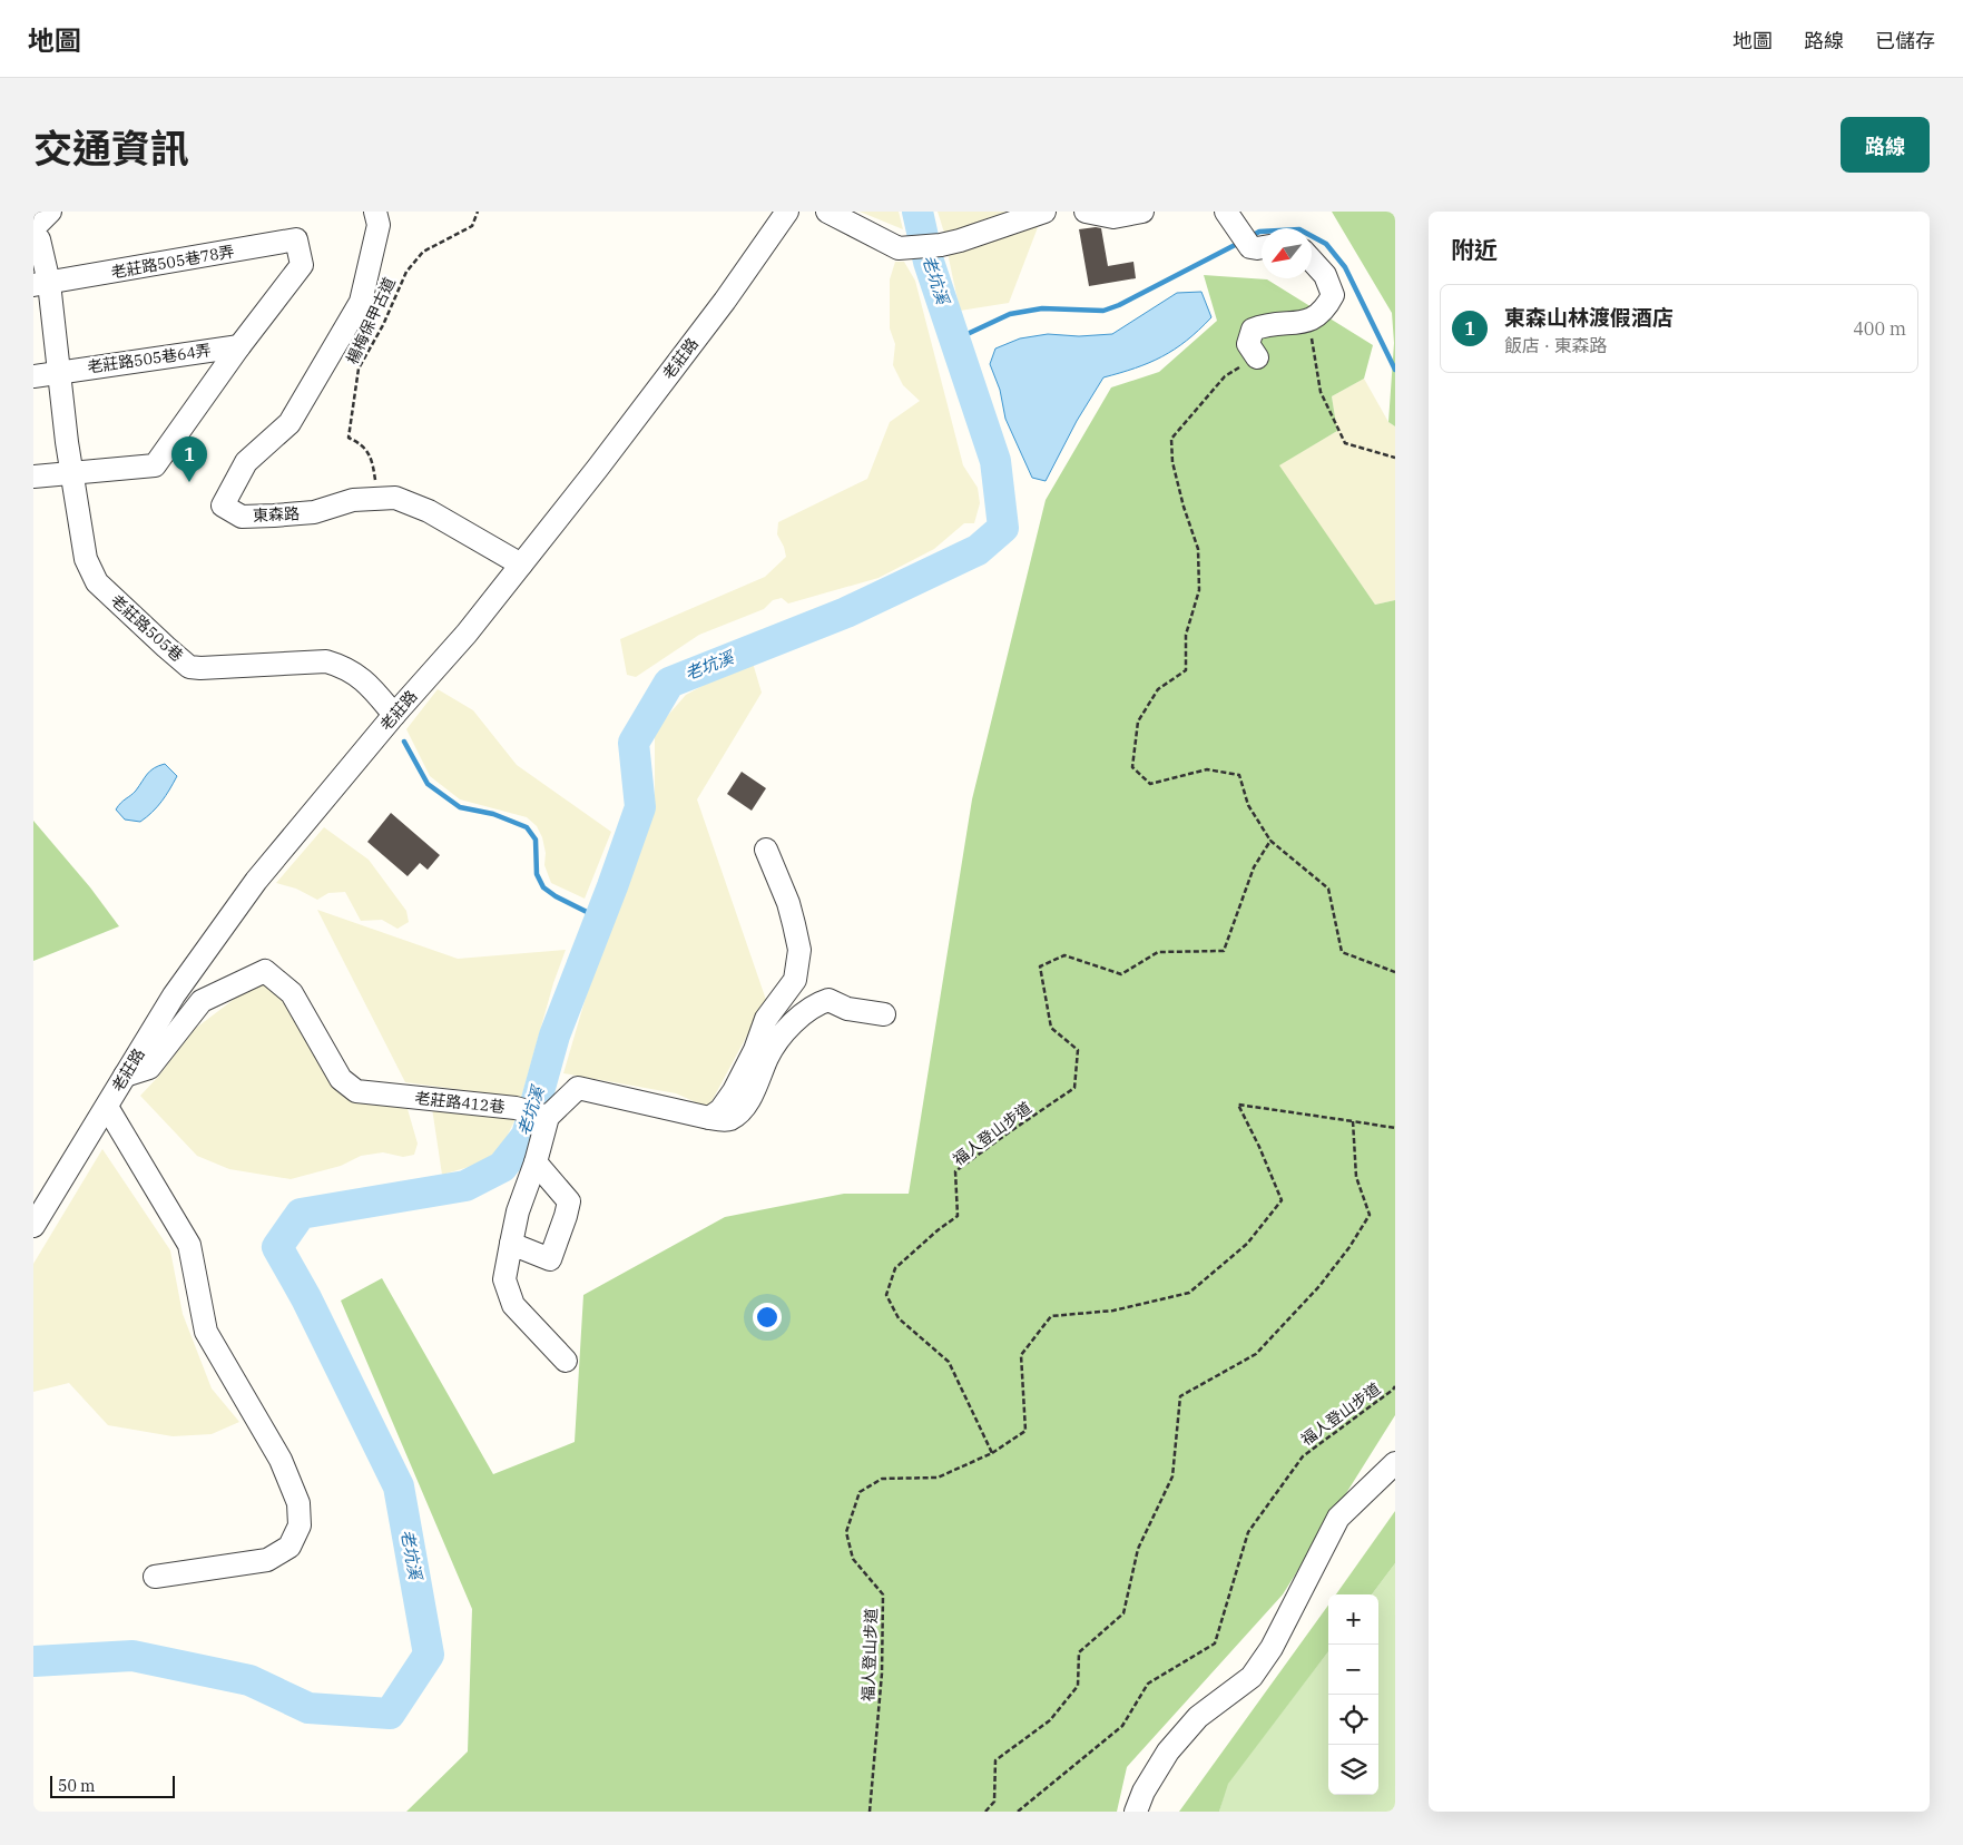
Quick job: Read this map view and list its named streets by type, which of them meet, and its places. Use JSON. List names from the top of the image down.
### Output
{
  "streets": {
    "street": [
      "老莊路505巷78弄",
      "老莊路505巷64弄",
      "老莊路",
      "東森路",
      "老莊路505巷",
      "老莊路412巷"
    ],
    "path": ["楊梅保甲古道", "福人登山步道"]
  },
  "crossings": [
    ["老莊路505巷78弄", "老莊路505巷64弄"],
    ["老莊路505巷78弄", "老莊路505巷"],
    ["楊梅保甲古道", "東森路"],
    ["老莊路505巷64弄", "老莊路505巷"],
    ["老莊路", "東森路"],
    ["老莊路", "老莊路505巷"],
    ["老莊路", "老莊路412巷"]
  ],
  "water": ["老坑溪"],
  "scale_bar": "50 m",
  "north": "bottom left",
  "page": {
    "header": "地圖",
    "nav": ["地圖", "路線", "已儲存"],
    "title": "交通資訊",
    "buttons": "路線",
    "heading": "附近",
    "list": [
      {
        "mark": "1",
        "name": "東森山林渡假酒店",
        "note": "飯店 · 東森路",
        "value": "400 m"
      }
    ],
    "pins": "1",
    "map_buttons": ["+", "−"],
    "scale": "50 m"
  }
}
